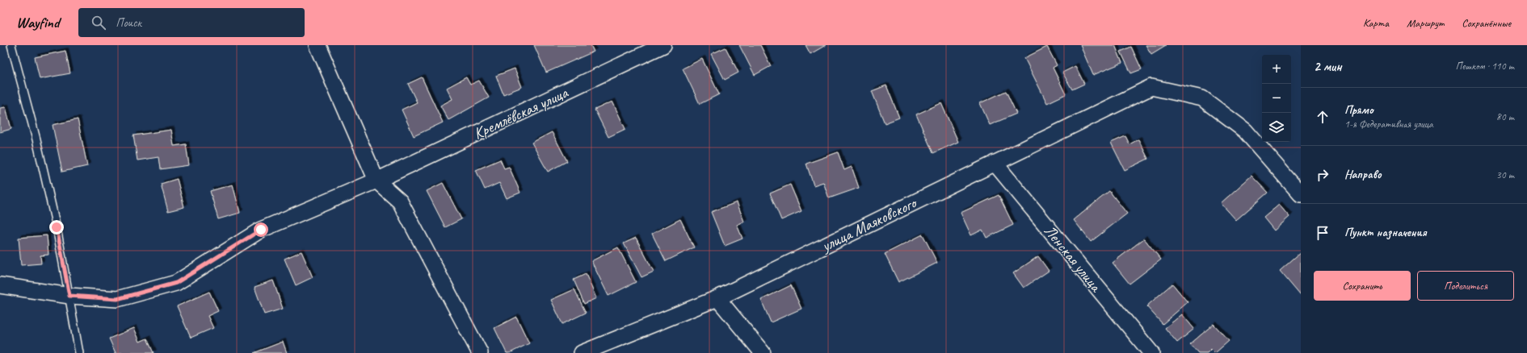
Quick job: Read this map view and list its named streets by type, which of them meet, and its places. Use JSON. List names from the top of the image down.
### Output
{
  "streets": {
    "street": ["Кремлёвская улица", "улица Маяковского", "Ленская улица"]
  },
  "crossings": [
    ["улица Маяковского", "Ленская улица"]
  ],
  "page": {
    "header": "Wayfind",
    "search": "Поиск",
    "nav": ["Карта", "Маршрут", "Сохранённые"],
    "heading": ["2 мин", "Пешком · 110 m"],
    "map_buttons": ["+", "−"],
    "list": [
      ["Прямо", "1-я Федеративная улица", "80 m"],
      ["Направо", "30 m"],
      "Пункт назначения"
    ],
    "buttons": ["Сохранить", "Поделиться"]
  }
}
